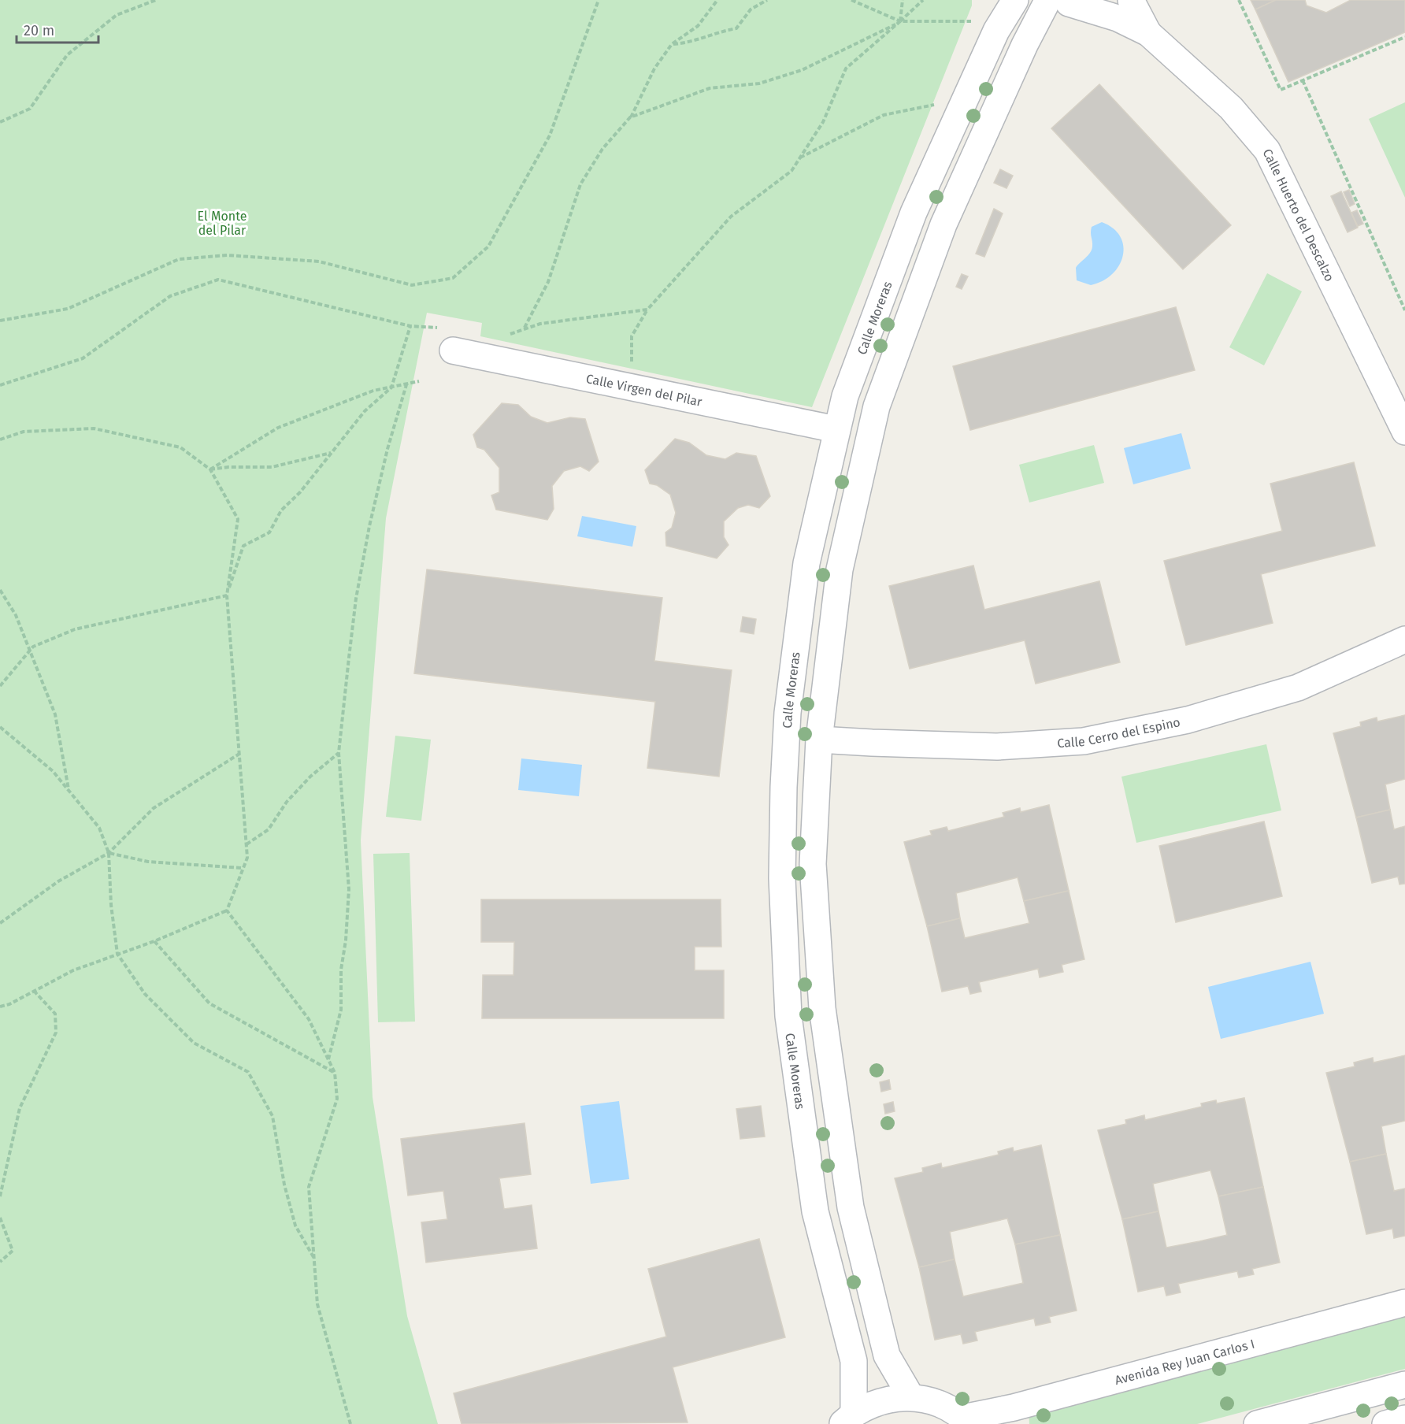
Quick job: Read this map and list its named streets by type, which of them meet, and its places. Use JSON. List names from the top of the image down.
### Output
{
  "streets": {
    "street": [
      "Calle Huerto del Descalzo",
      "Calle Moreras",
      "Calle Virgen del Pilar",
      "Calle Cerro del Espino",
      "Avenida Rey Juan Carlos I"
    ]
  },
  "crossings": [
    ["Calle Moreras", "Calle Virgen del Pilar"]
  ],
  "parks": ["El Monte del Pilar"],
  "scale_bar": "20 m"
}
